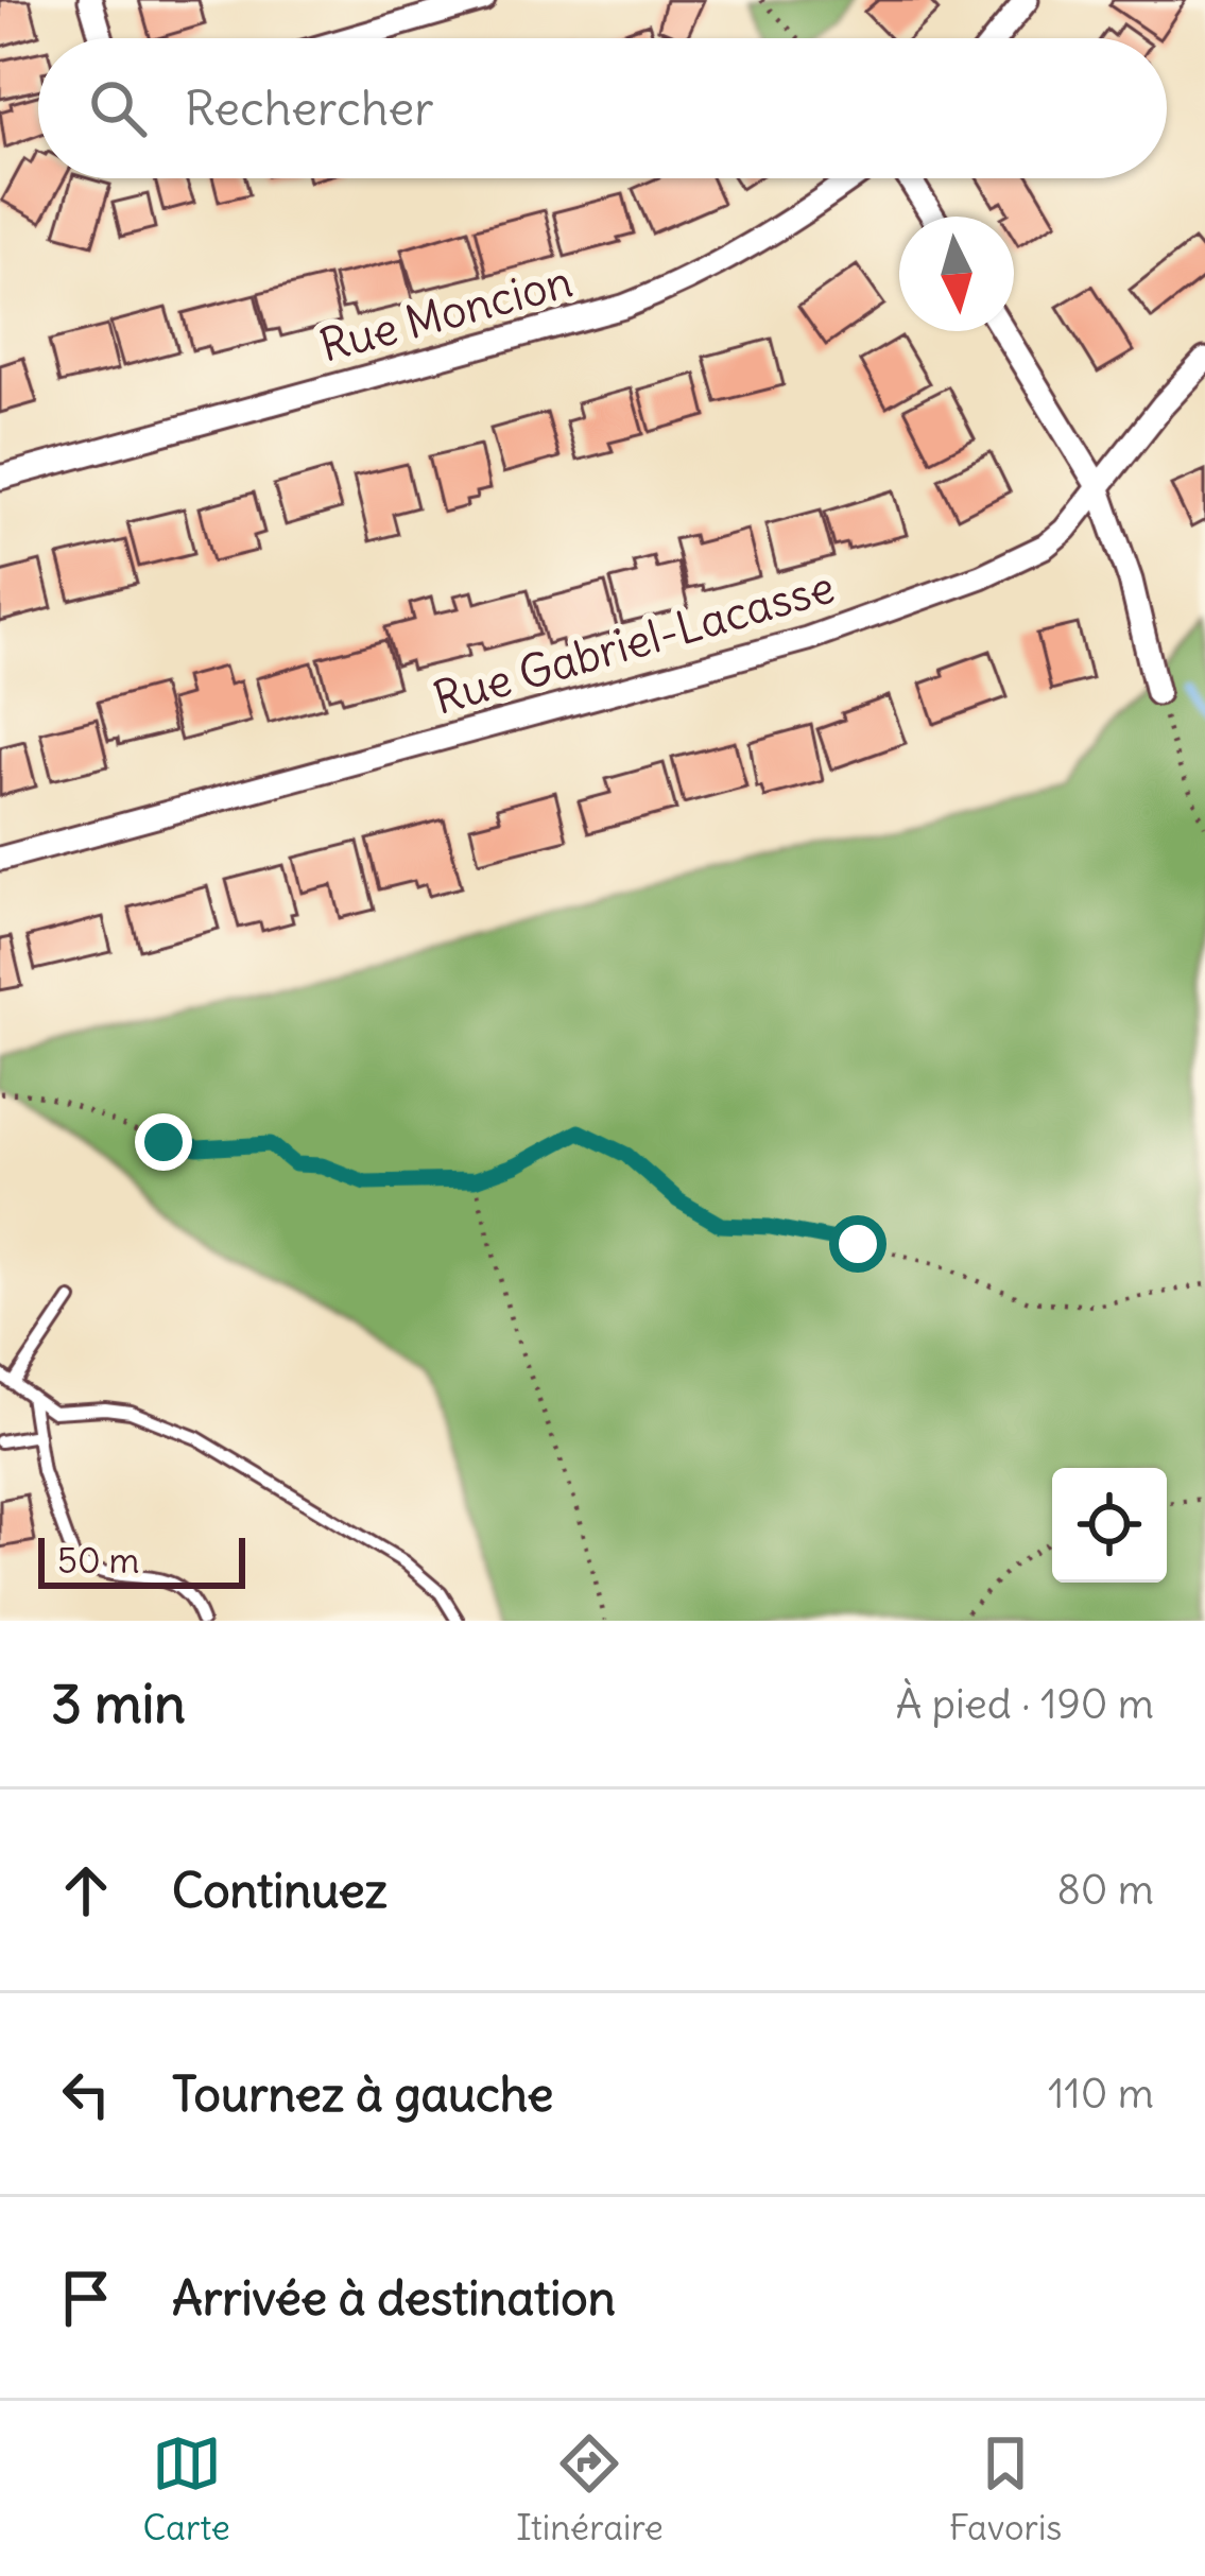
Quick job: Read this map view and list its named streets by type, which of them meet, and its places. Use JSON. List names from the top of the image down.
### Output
{
  "streets": {
    "street": ["Rue Moncion", "Rue Gabriel-Lacasse"]
  },
  "scale_bar": "50 m",
  "north": "bottom",
  "page": {
    "search": "Rechercher",
    "scale": "50 m",
    "heading": ["3 min", "À pied · 190 m"],
    "list": [
      ["Continuez", "80 m"],
      ["Tournez à gauche", "110 m"],
      "Arrivée à destination"
    ],
    "nav": ["Carte", "Itinéraire", "Favoris"]
  }
}
